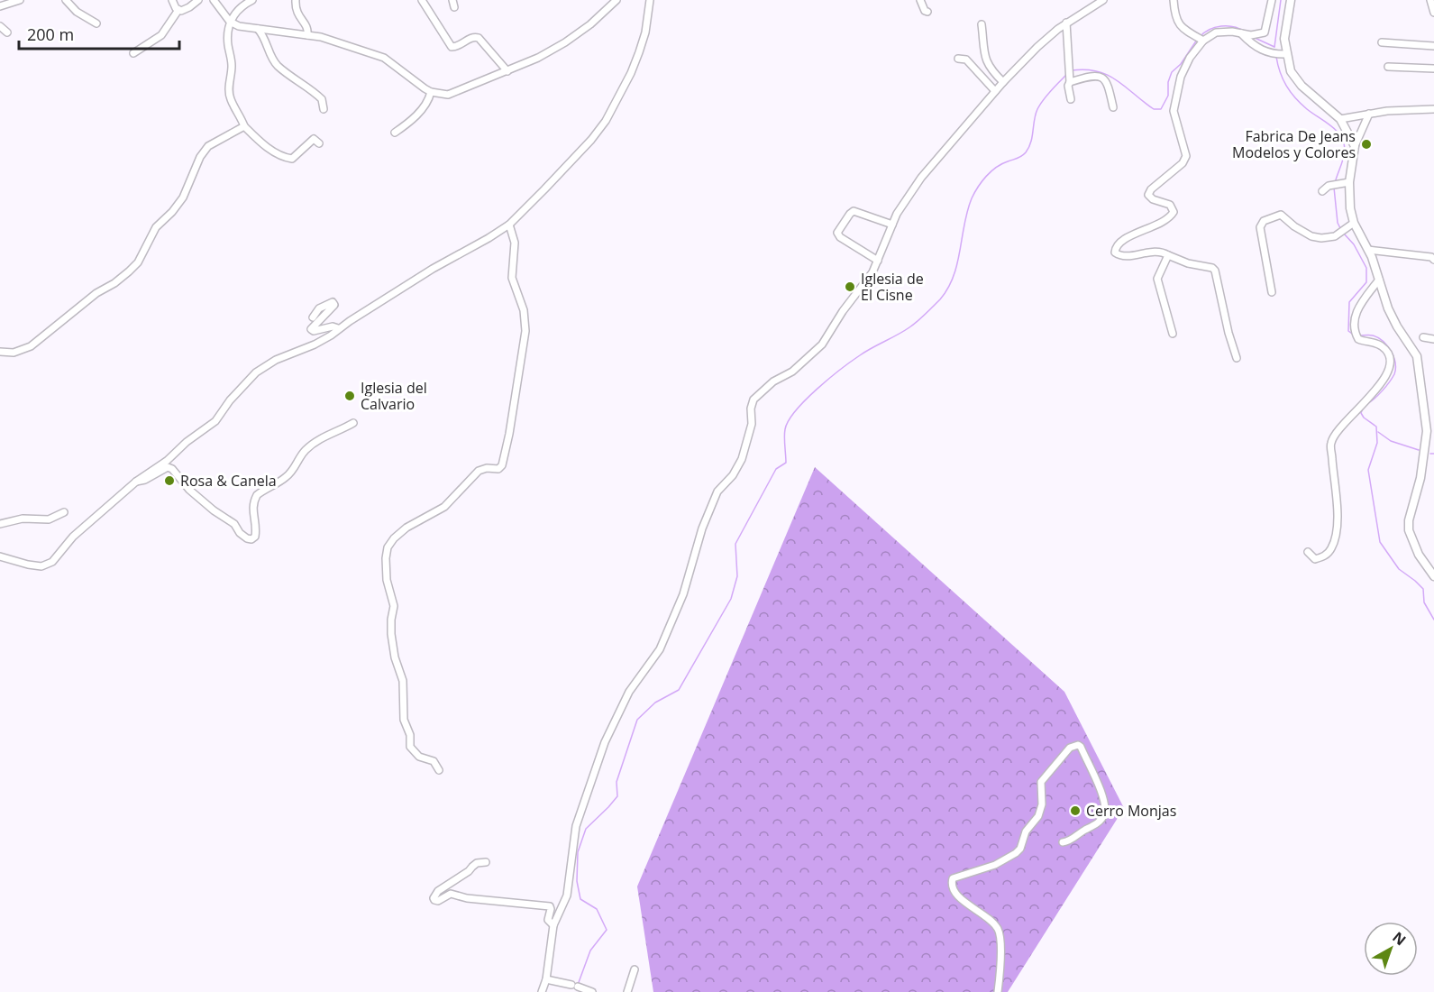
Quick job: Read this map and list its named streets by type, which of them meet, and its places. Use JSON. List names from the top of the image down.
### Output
{
  "places": [
    "Fabrica De Jeans Modelos y Colores",
    "Iglesia de El Cisne",
    "Iglesia del Calvario",
    "Rosa & Canela",
    "Cerro Monjas"
  ],
  "scale_bar": "200 m",
  "north": "top right"
}
